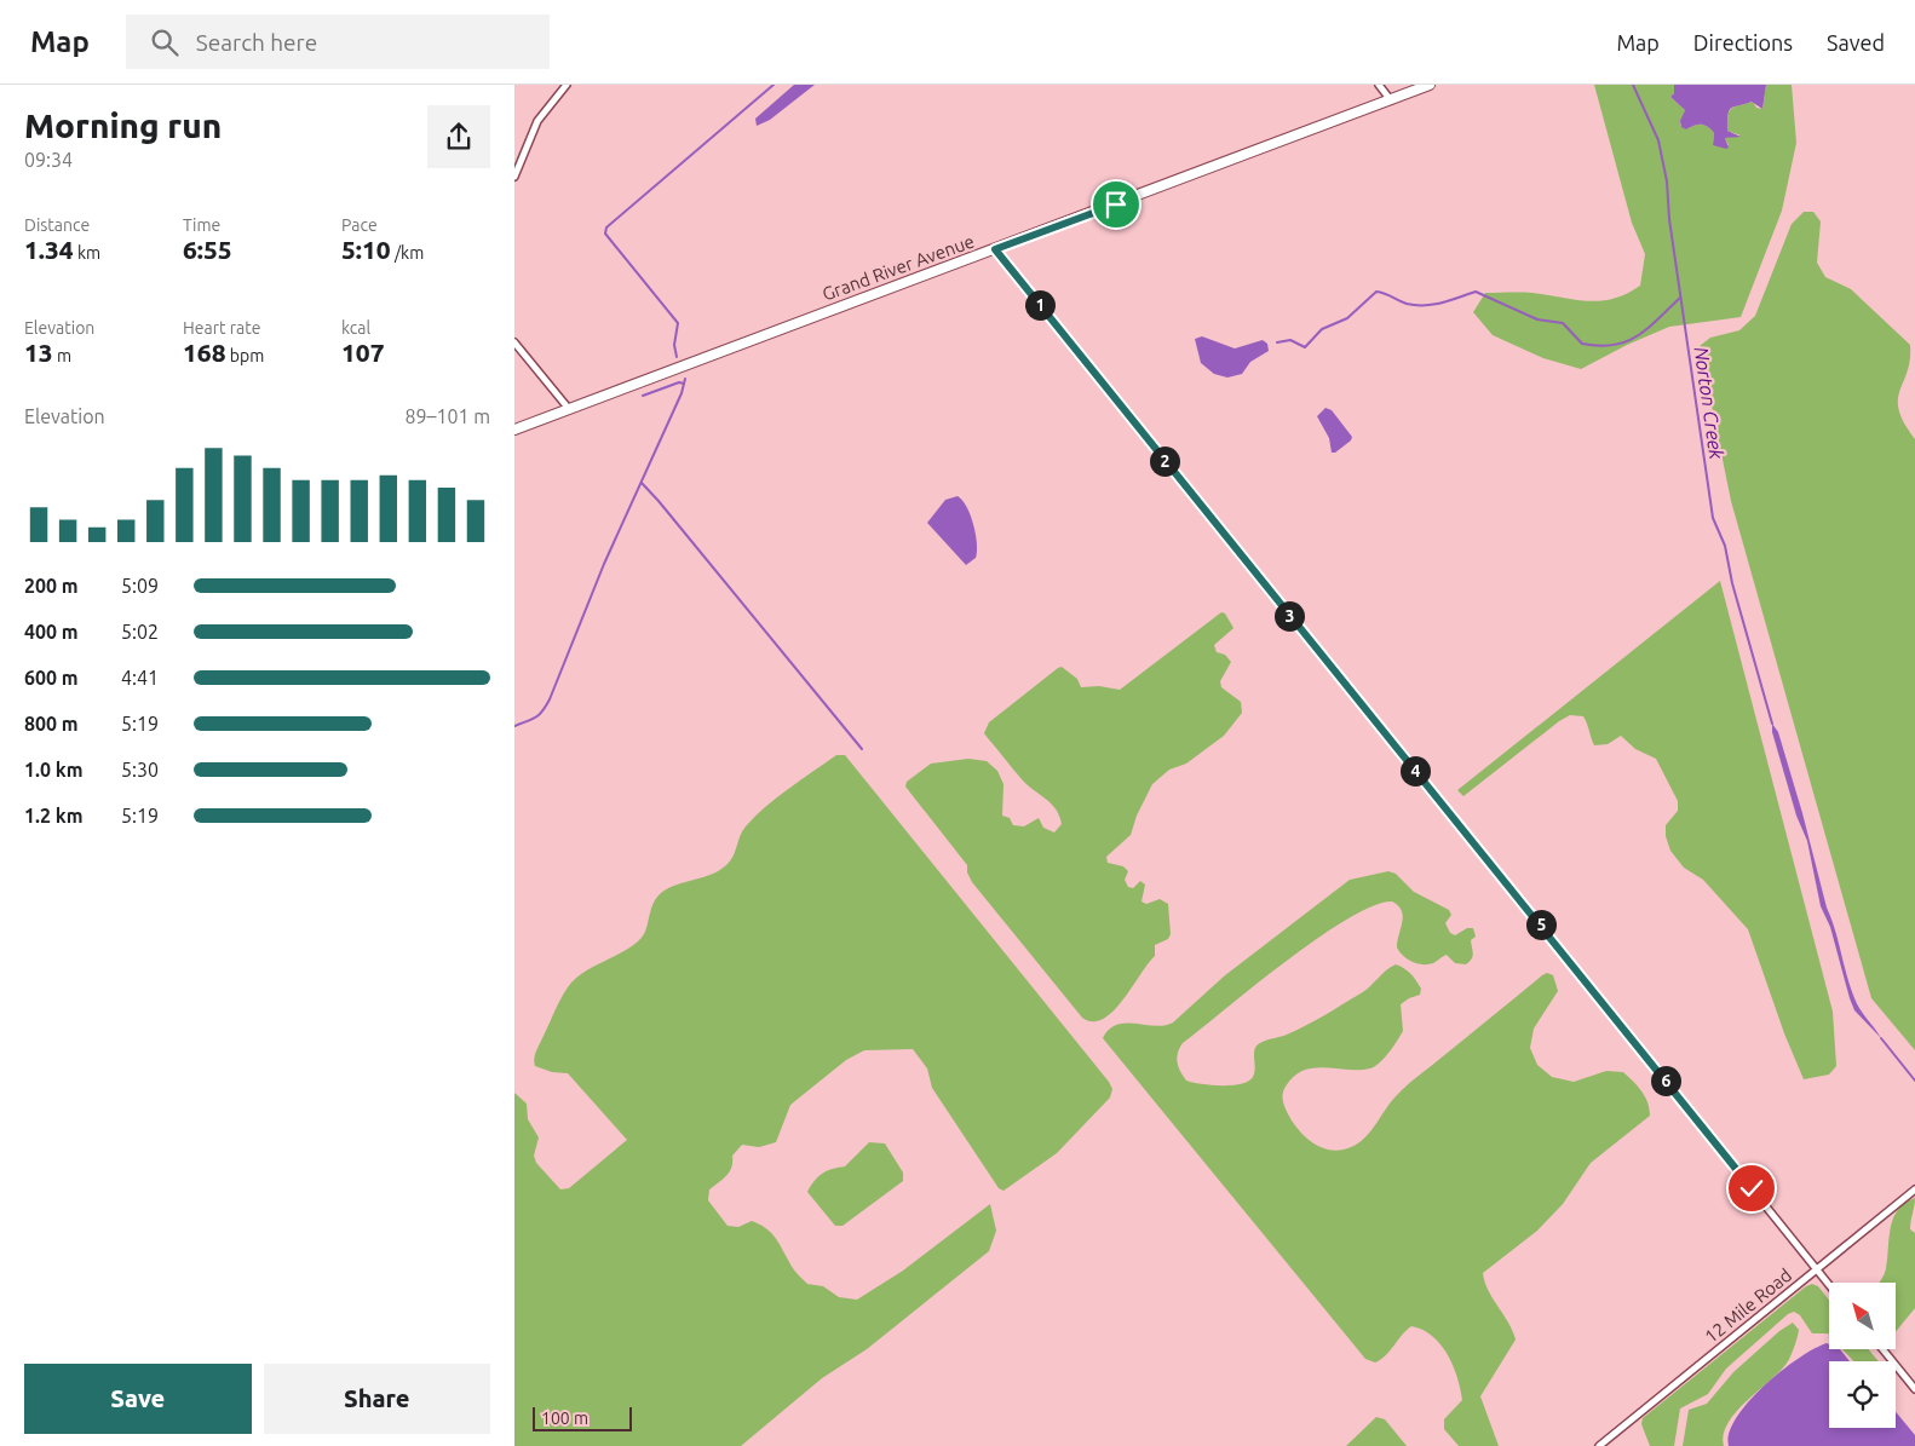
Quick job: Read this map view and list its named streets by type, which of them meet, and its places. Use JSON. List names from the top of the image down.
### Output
{
  "streets": {
    "main road": ["Grand River Avenue"],
    "street": ["12 Mile Road"]
  },
  "water": ["Norton Creek"],
  "scale_bar": "100 m",
  "north": "top left",
  "page": {
    "header": "Map",
    "search": "Search here",
    "nav": ["Map", "Directions", "Saved"],
    "heading": ["Morning run", "09:34"],
    "stats": [
      ["Distance", "1.34 km"],
      ["Time", "6:55"],
      ["Pace", "5:10 /km"],
      ["Elevation", "13 m"],
      ["Heart rate", "168 bpm"],
      ["kcal", "107"]
    ],
    "pins": [
      "1",
      "2",
      "3",
      "4",
      "5",
      "6"
    ],
    "chart": ["Elevation", "89–101 m"],
    "list": [
      {
        "name": "200 m",
        "note": "5:09"
      },
      {
        "name": "400 m",
        "note": "5:02"
      },
      {
        "name": "600 m",
        "note": "4:41"
      },
      {
        "name": "800 m",
        "note": "5:19"
      },
      {
        "name": "1.0 km",
        "note": "5:30"
      },
      {
        "name": "1.2 km",
        "note": "5:19"
      }
    ],
    "buttons": ["Save", "Share"],
    "scale": "100 m"
  }
}
